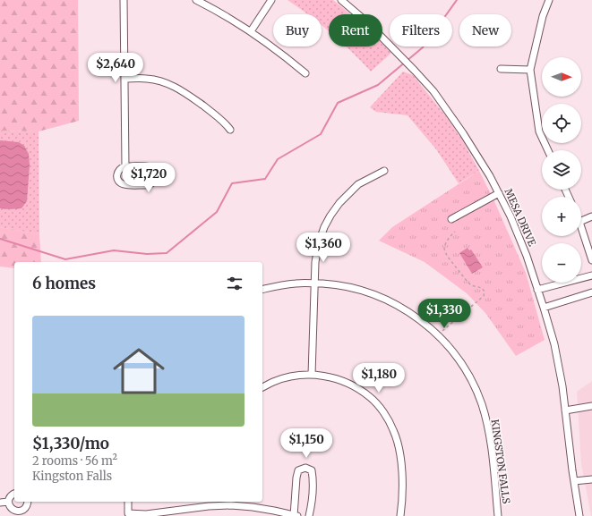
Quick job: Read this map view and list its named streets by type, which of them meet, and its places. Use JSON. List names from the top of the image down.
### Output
{
  "streets": {
    "street": ["MESA DRIVE", "KINGSTON FALLS"]
  },
  "north": "right",
  "page": {
    "chip": [
      "Buy",
      "Rent",
      "Filters",
      "New"
    ],
    "price": [
      "$2,640",
      "$1,720",
      "$1,360",
      "$1,330",
      "$1,180",
      "$1,150"
    ],
    "map_buttons": ["+", "−"],
    "heading": "6 homes",
    "list": [
      {
        "name": "$1,330/mo",
        "note": "2 rooms · 56 m² · Kingston Falls"
      }
    ]
  }
}
